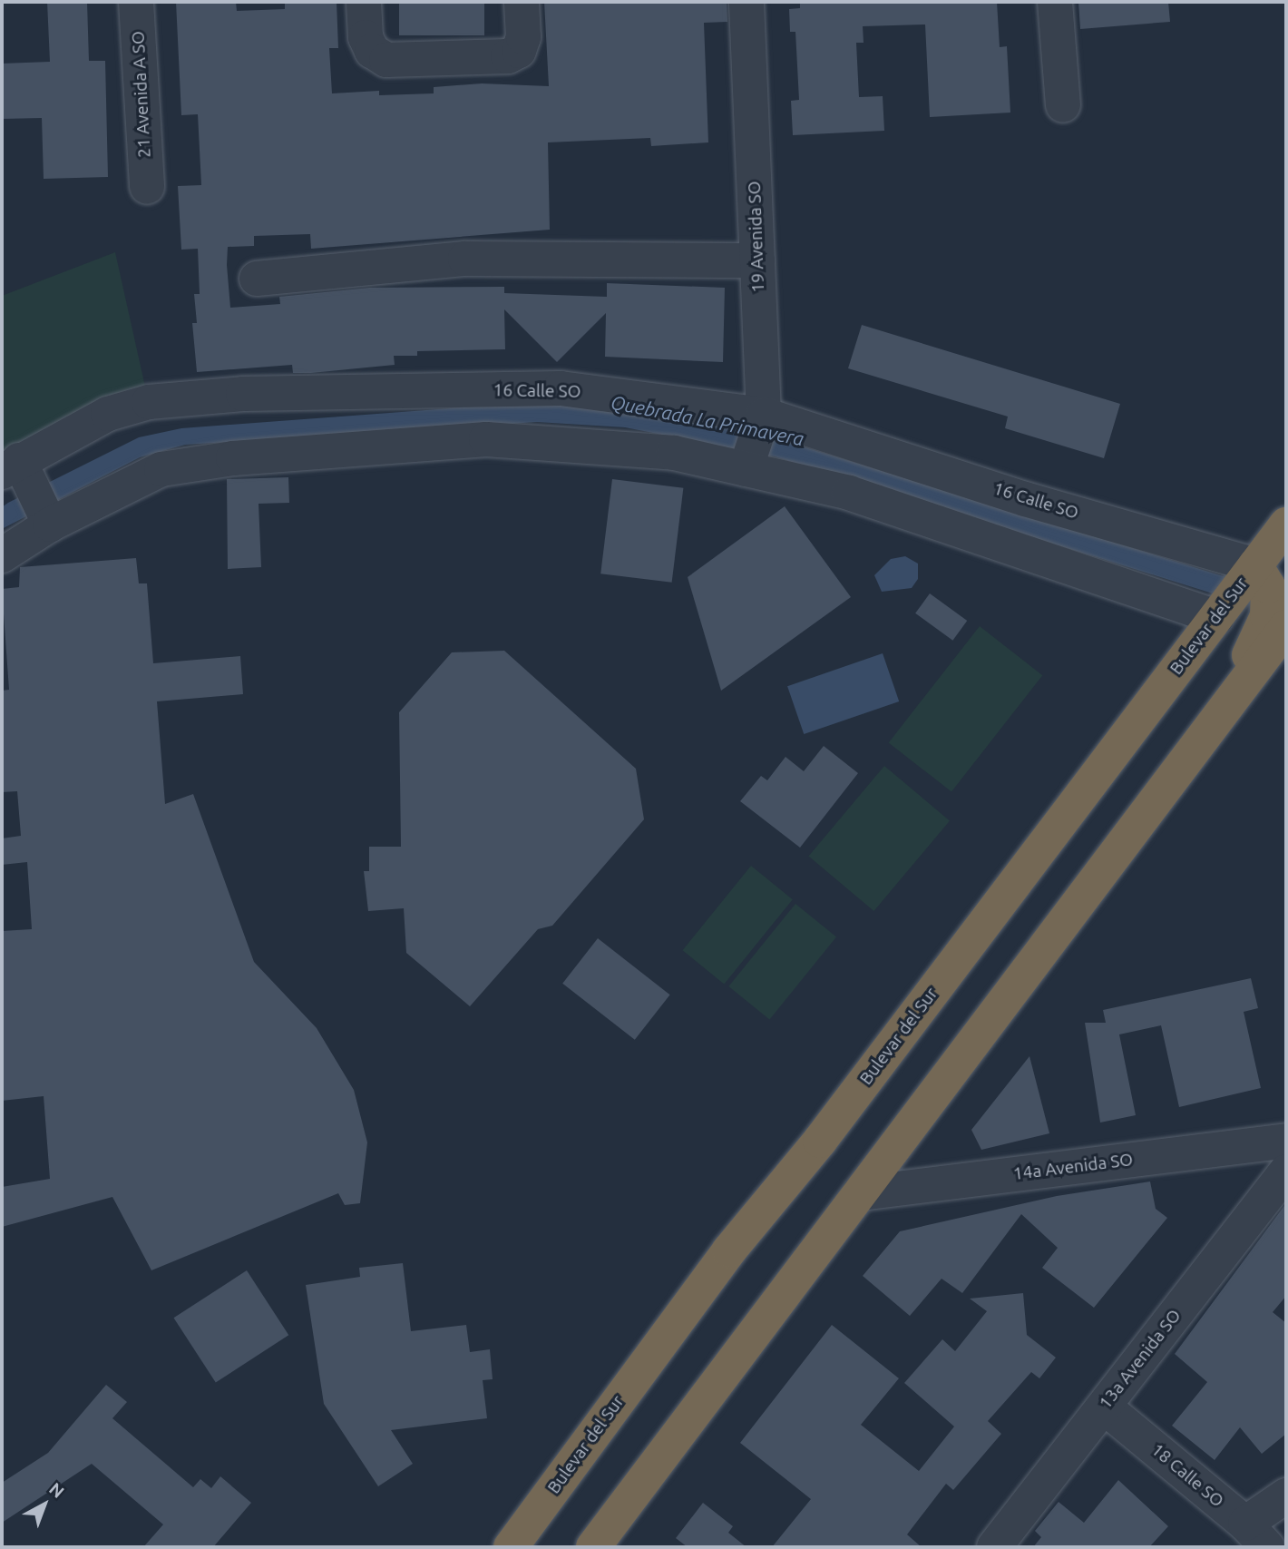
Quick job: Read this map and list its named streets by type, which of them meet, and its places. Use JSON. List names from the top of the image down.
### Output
{
  "streets": {
    "highway": ["Bulevar del Sur"],
    "street": [
      "21 Avenida A SO",
      "19 Avenida SO",
      "16 Calle SO",
      "14a Avenida SO",
      "13a Avenida SO",
      "18 Calle SO"
    ]
  },
  "crossings": [
    ["19 Avenida SO", "16 Calle SO"],
    ["16 Calle SO", "Bulevar del Sur"],
    ["13a Avenida SO", "18 Calle SO"]
  ],
  "water": ["Quebrada La Primavera"],
  "north": "top right"
}
